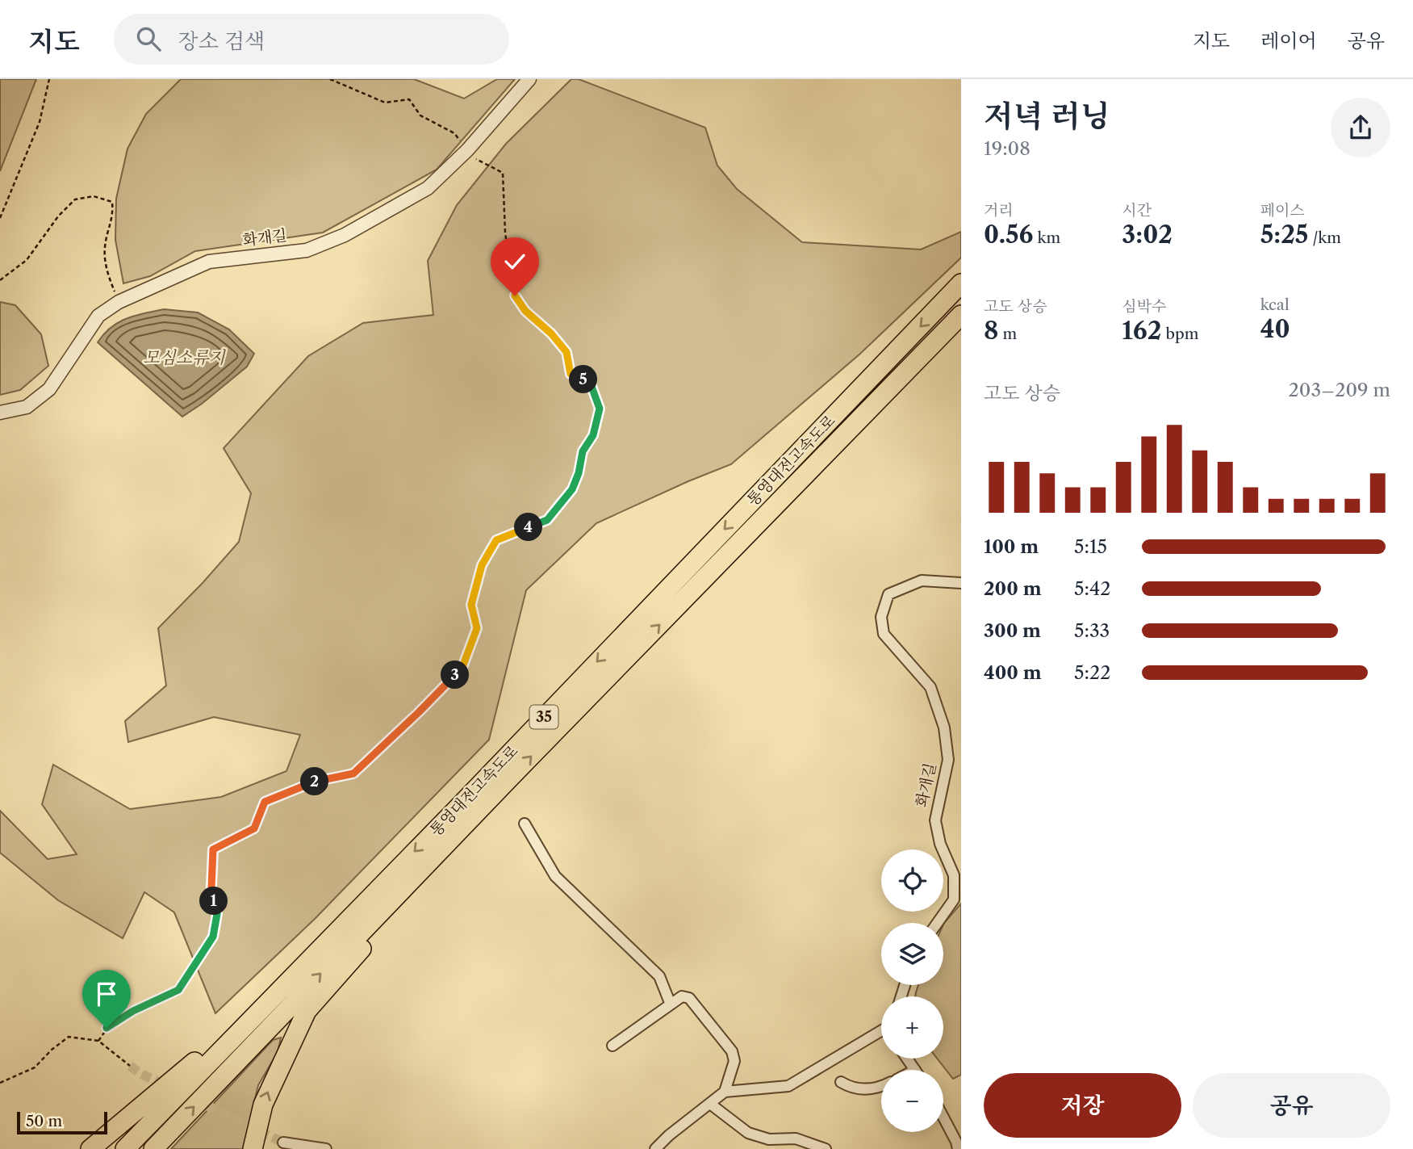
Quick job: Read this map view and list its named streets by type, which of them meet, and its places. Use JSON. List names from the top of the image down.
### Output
{
  "streets": {
    "highway": ["통영대전고속도로", "35"],
    "street": ["화개길"]
  },
  "water": ["모심소류지"],
  "scale_bar": "50 m",
  "page": {
    "header": "지도",
    "search": "장소 검색",
    "nav": ["지도", "레이어", "공유"],
    "heading": ["저녁 러닝", "19:08"],
    "stats": [
      ["거리", "0.56 km"],
      ["시간", "3:02"],
      ["페이스", "5:25 /km"],
      ["고도 상승", "8 m"],
      ["심박수", "162 bpm"],
      ["kcal", "40"]
    ],
    "pins": [
      "5",
      "4",
      "3",
      "2",
      "1"
    ],
    "chart": ["고도 상승", "203–209 m"],
    "list": [
      {
        "name": "100 m",
        "note": "5:15"
      },
      {
        "name": "200 m",
        "note": "5:42"
      },
      {
        "name": "300 m",
        "note": "5:33"
      },
      {
        "name": "400 m",
        "note": "5:22"
      }
    ],
    "map_buttons": ["+", "−"],
    "buttons": ["저장", "공유"],
    "scale": "50 m"
  }
}
